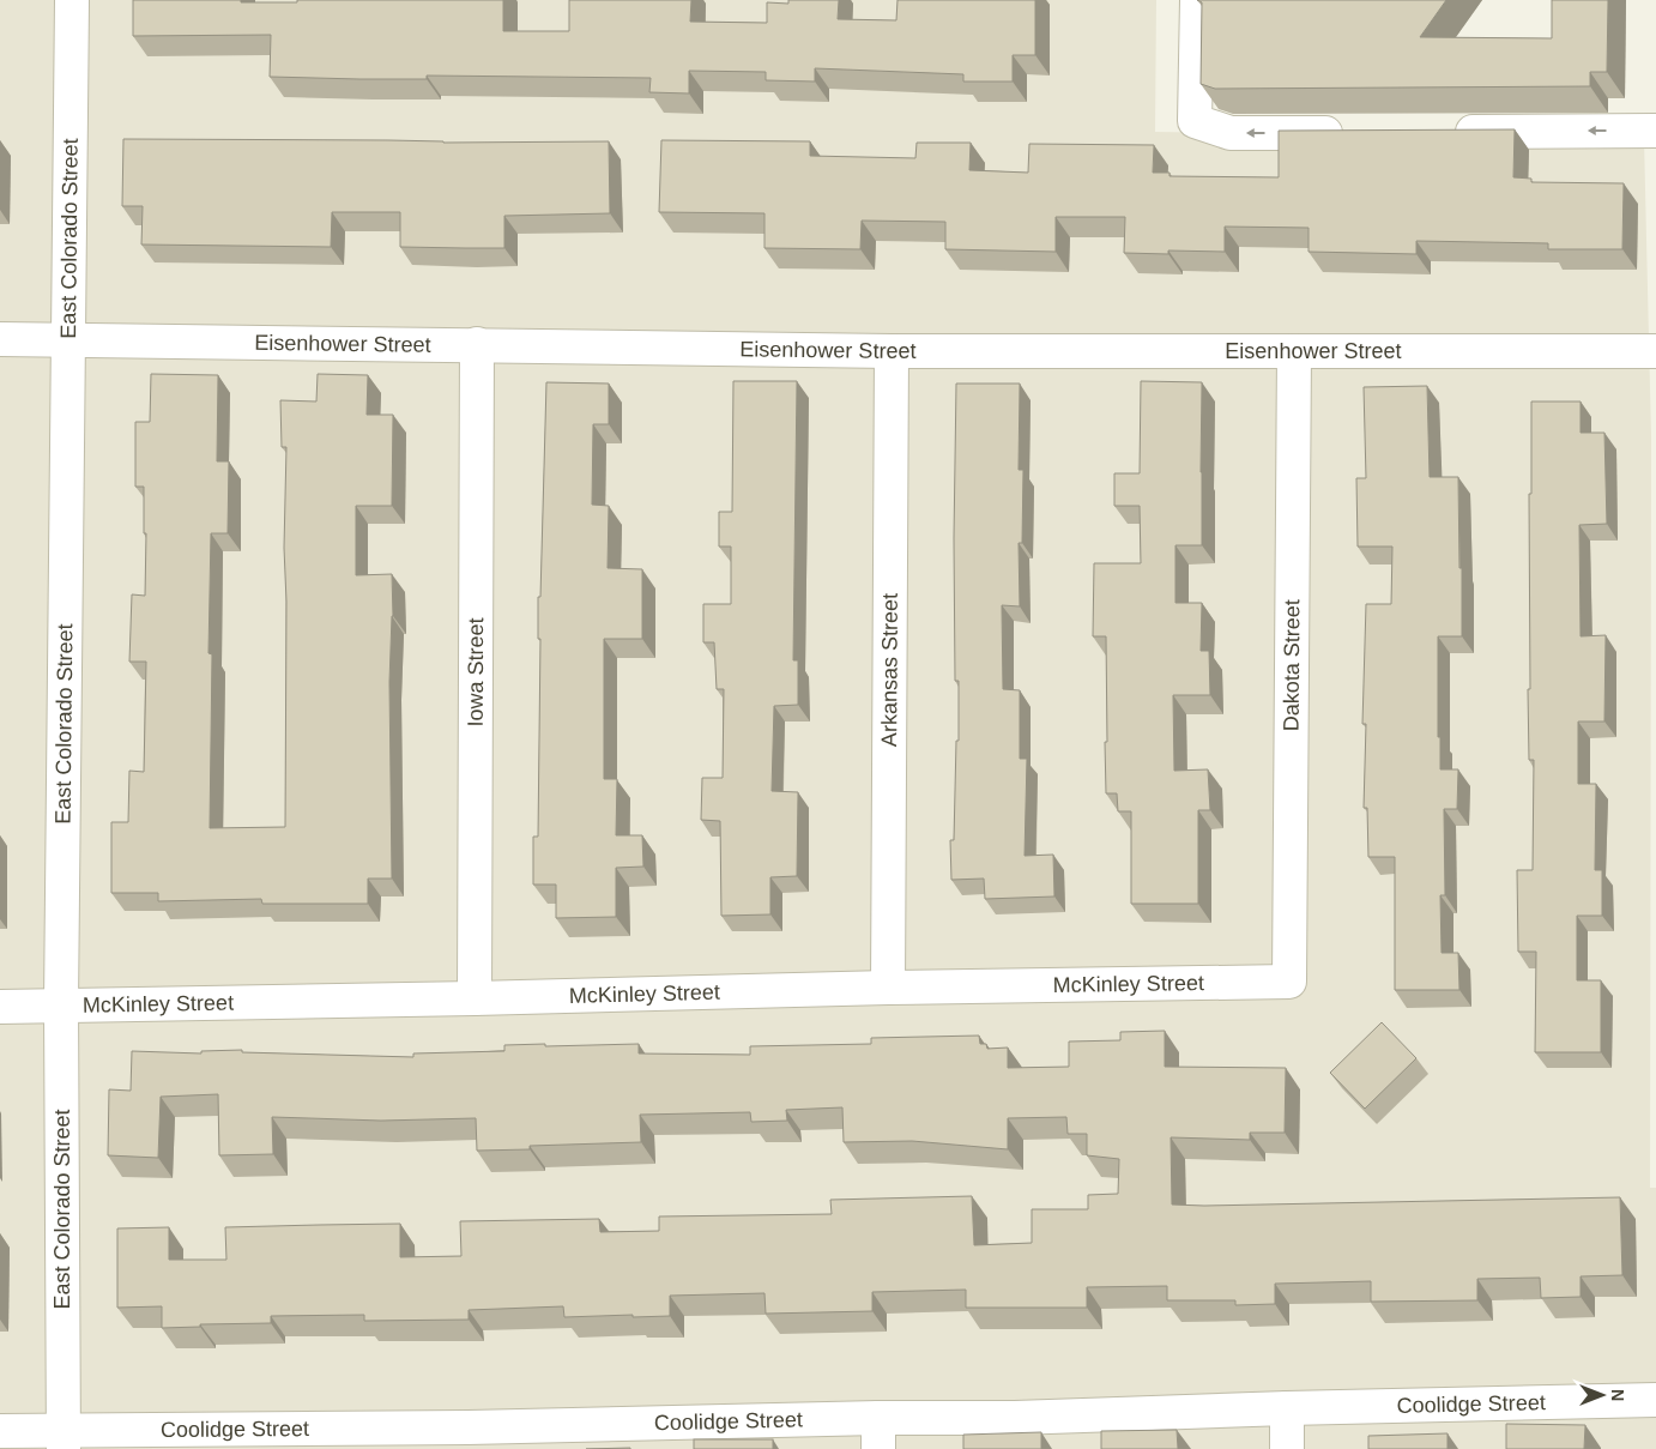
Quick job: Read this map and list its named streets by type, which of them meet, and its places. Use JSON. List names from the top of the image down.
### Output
{
  "streets": {
    "street": [
      "East Colorado Street",
      "Eisenhower Street",
      "Dakota Street",
      "Arkansas Street",
      "Iowa Street",
      "McKinley Street",
      "Coolidge Street"
    ]
  },
  "crossings": [
    ["East Colorado Street", "Eisenhower Street"],
    ["East Colorado Street", "McKinley Street"],
    ["East Colorado Street", "Coolidge Street"],
    ["Eisenhower Street", "Dakota Street"],
    ["Eisenhower Street", "Arkansas Street"],
    ["Eisenhower Street", "Iowa Street"],
    ["Dakota Street", "McKinley Street"],
    ["Arkansas Street", "McKinley Street"],
    ["Iowa Street", "McKinley Street"]
  ],
  "north": "right"
}
